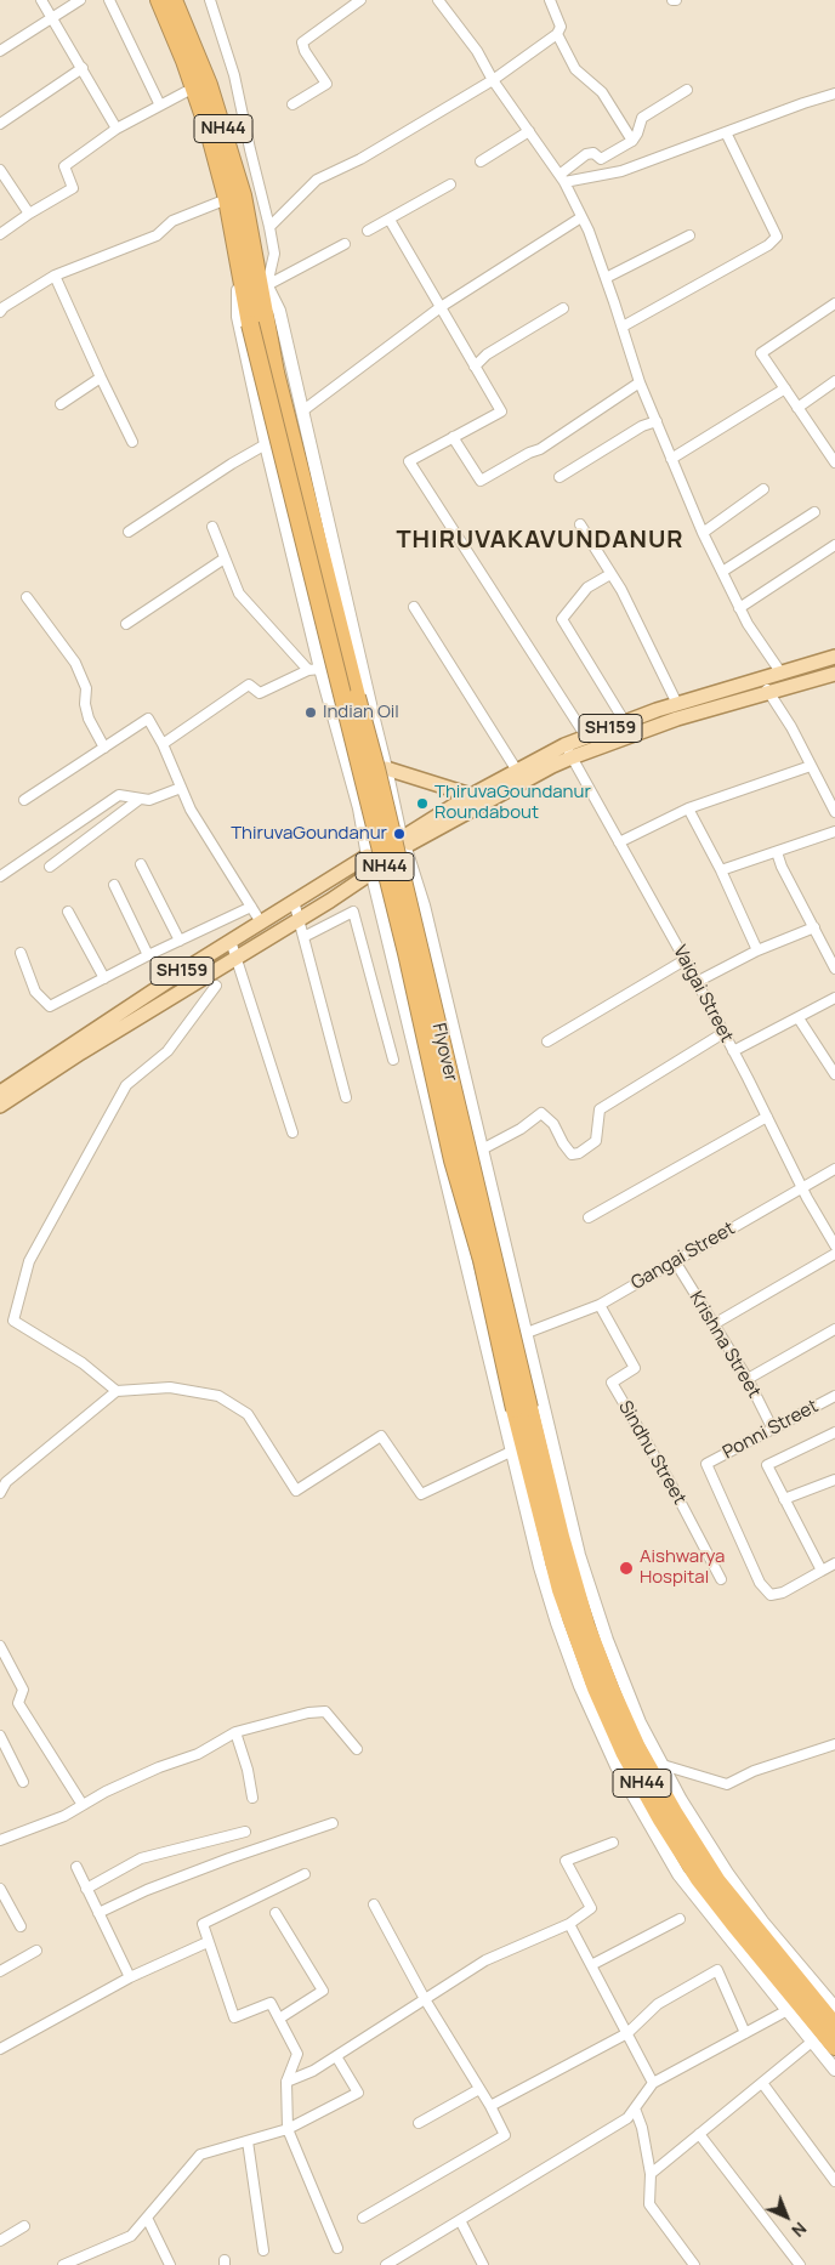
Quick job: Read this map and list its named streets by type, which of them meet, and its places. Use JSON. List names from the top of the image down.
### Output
{
  "streets": {
    "highway": ["NH44", "Flyover"],
    "main road": ["SH159"],
    "street": [
      "Vaigai Street",
      "Gangai Street",
      "Krishna Street",
      "Ponni Street",
      "Sindhu Street"
    ]
  },
  "crossings": [
    ["NH44", "Flyover"],
    ["SH159", "Vaigai Street"],
    ["Vaigai Street", "Gangai Street"],
    ["Gangai Street", "Krishna Street"],
    ["Gangai Street", "Sindhu Street"],
    ["Krishna Street", "Ponni Street"]
  ],
  "districts": ["THIRUVAKAVUNDANUR"],
  "places": [
    "Indian Oil",
    "ThiruvaGoundanur Roundabout",
    "ThiruvaGoundanur",
    "Aishwarya Hospital"
  ],
  "north": "bottom right"
}
